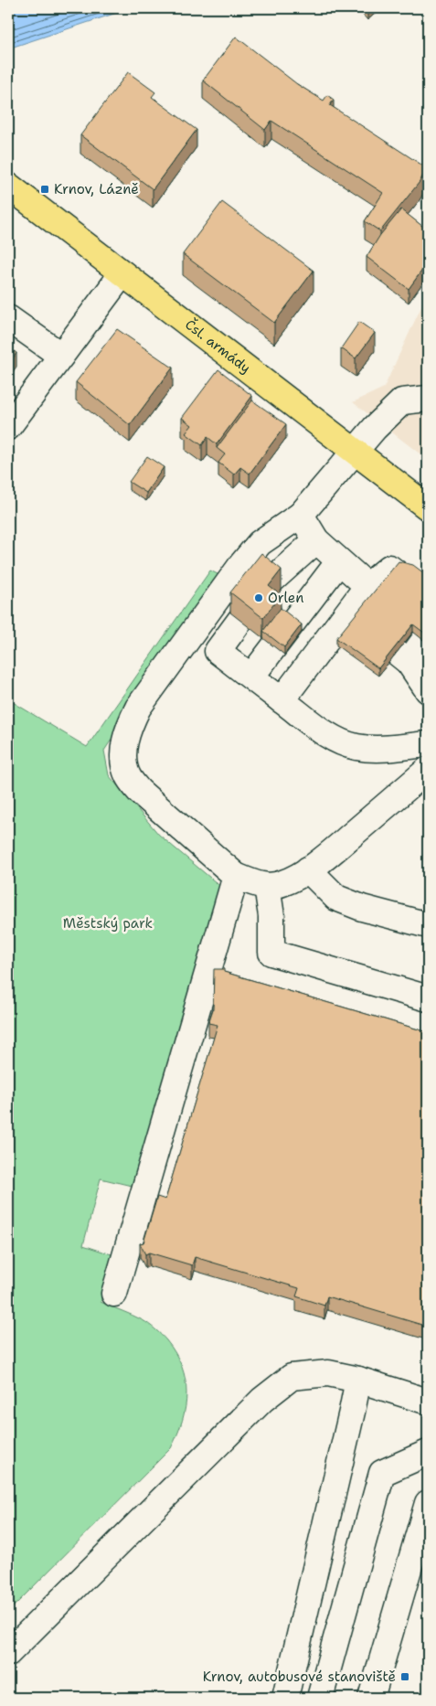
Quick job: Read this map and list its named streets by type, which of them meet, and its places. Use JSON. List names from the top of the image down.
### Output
{
  "streets": {
    "main road": ["Čsl. armády"]
  },
  "parks": ["Městský park"],
  "places": {
    "transit": ["Krnov, Lázně", "Krnov, autobusové stanoviště"],
    "other": ["Orlen"]
  }
}
